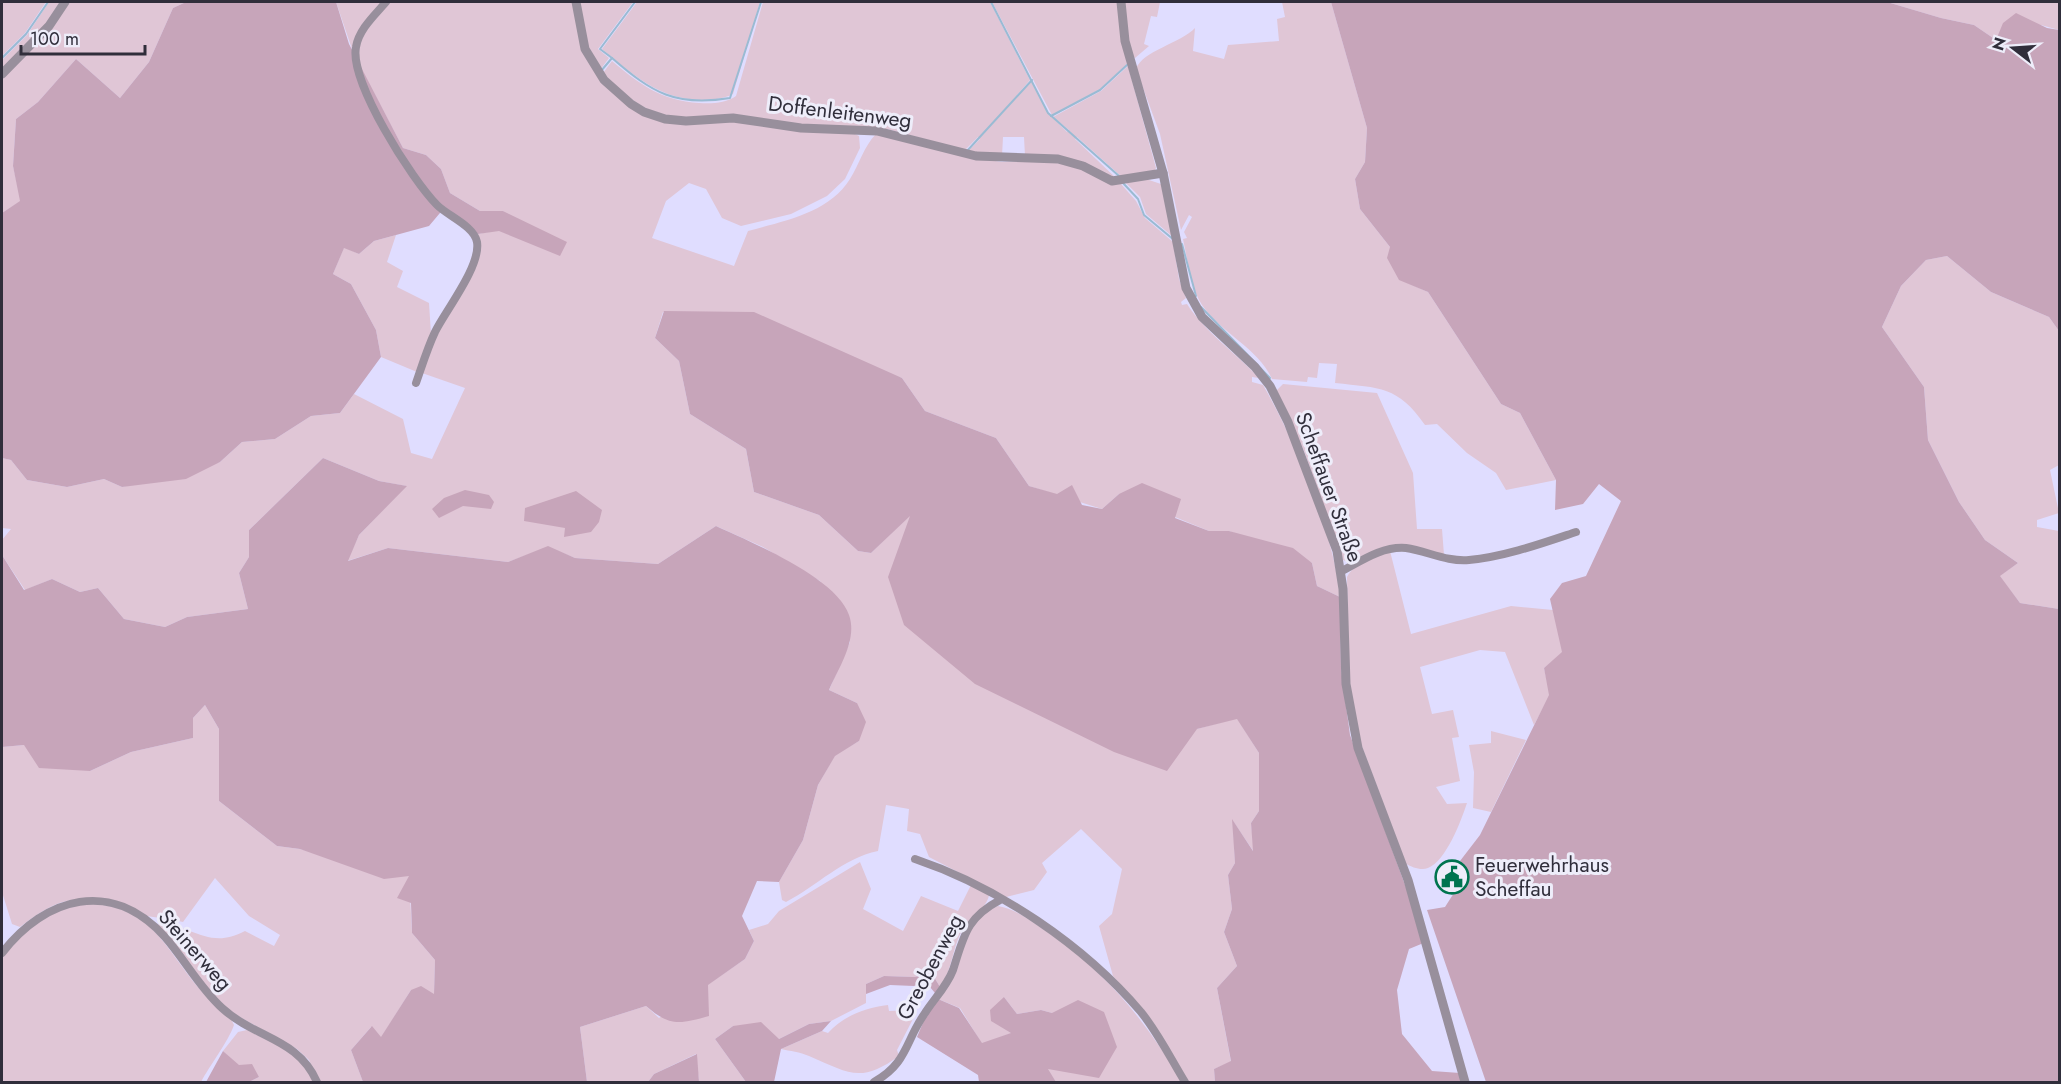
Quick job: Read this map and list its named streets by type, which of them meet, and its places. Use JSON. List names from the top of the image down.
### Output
{
  "streets": {
    "street": [
      "Doffenleitenweg",
      "Scheffauer Straße",
      "Steinerweg",
      "Greobenweg"
    ]
  },
  "crossings": [
    ["Doffenleitenweg", "Scheffauer Straße"]
  ],
  "places": {
    "public building": ["Feuerwehrhaus Scheffau"]
  },
  "scale_bar": "100 m",
  "north": "left"
}
